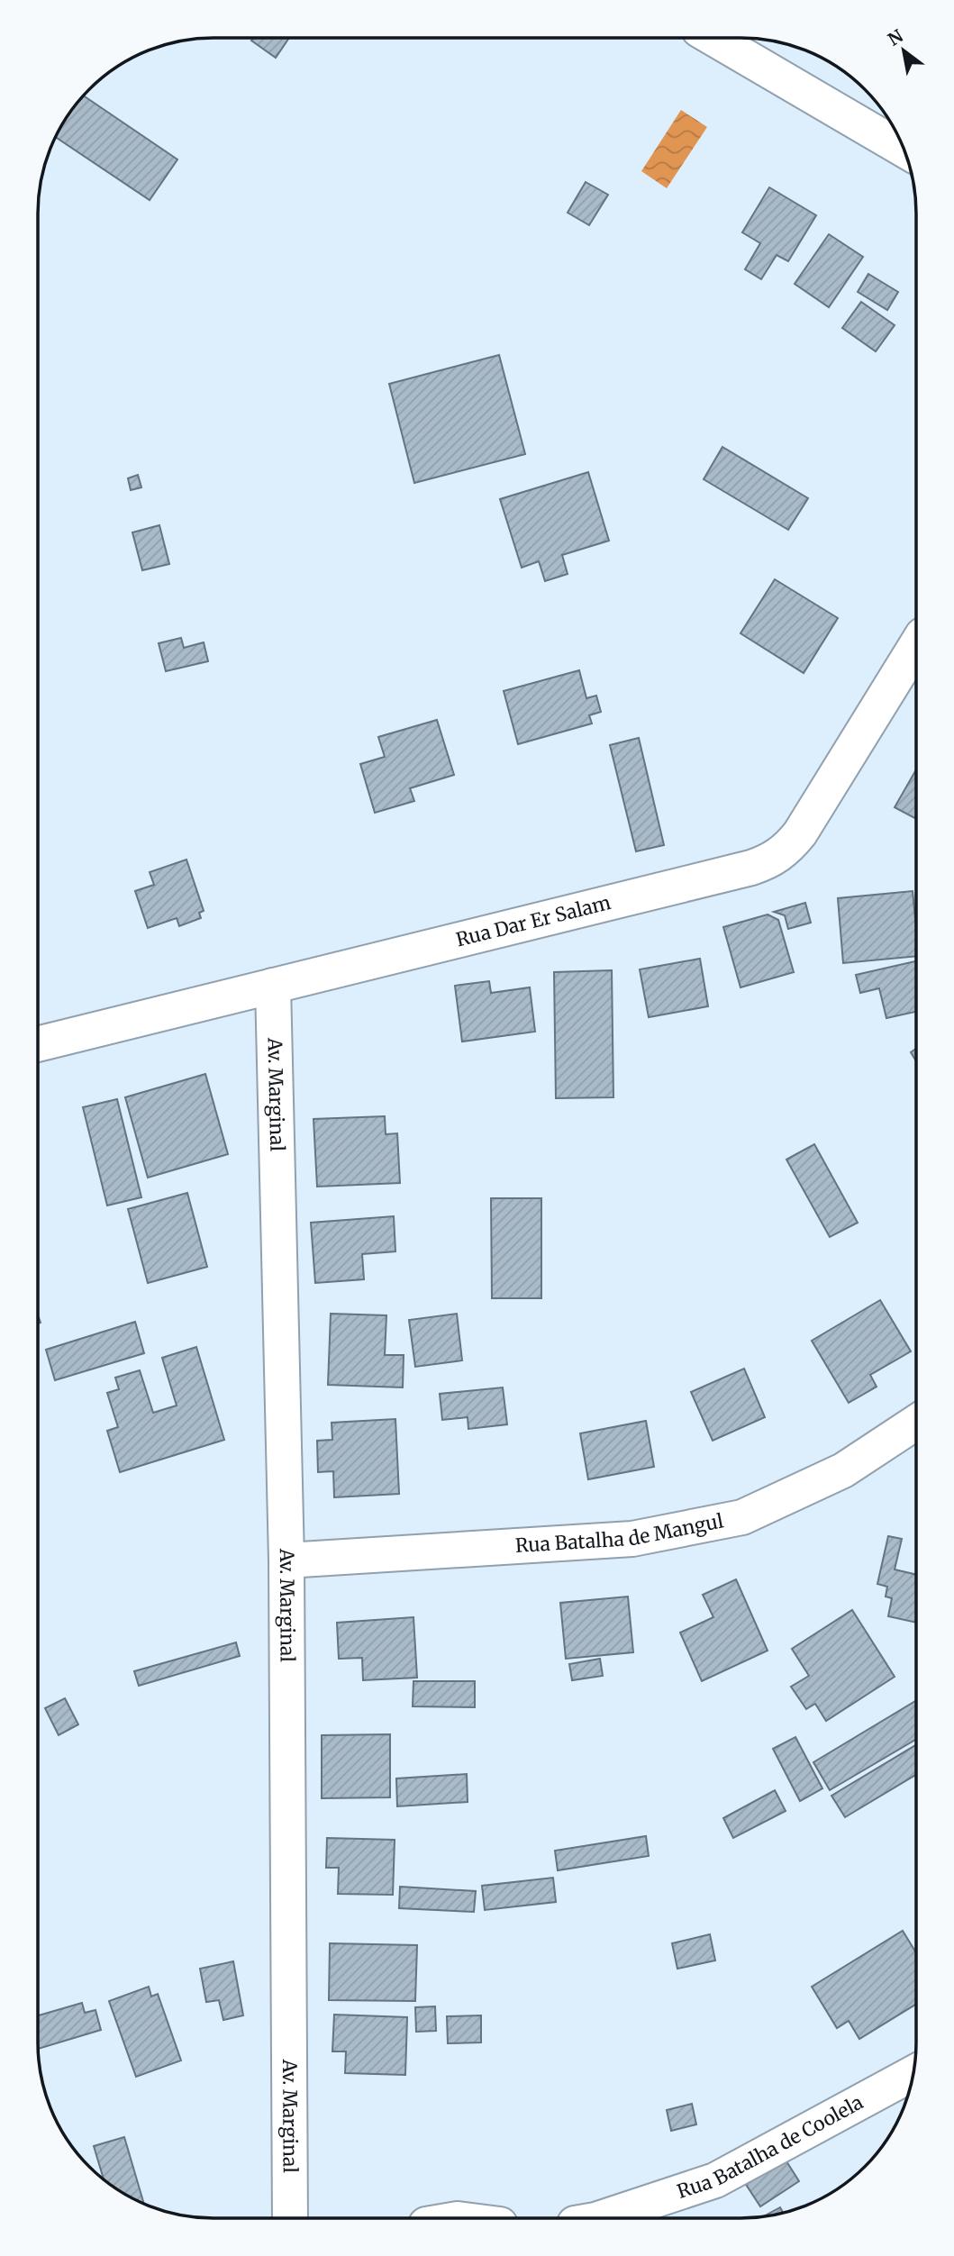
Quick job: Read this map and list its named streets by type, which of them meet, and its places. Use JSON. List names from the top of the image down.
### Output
{
  "streets": {
    "street": [
      "Rua Dar Er Salam",
      "Av. Marginal",
      "Rua Batalha de Mangul",
      "Rua Batalha de Coolela"
    ]
  },
  "crossings": [
    ["Rua Dar Er Salam", "Av. Marginal"],
    ["Av. Marginal", "Rua Batalha de Mangul"]
  ],
  "north": "top left"
}
